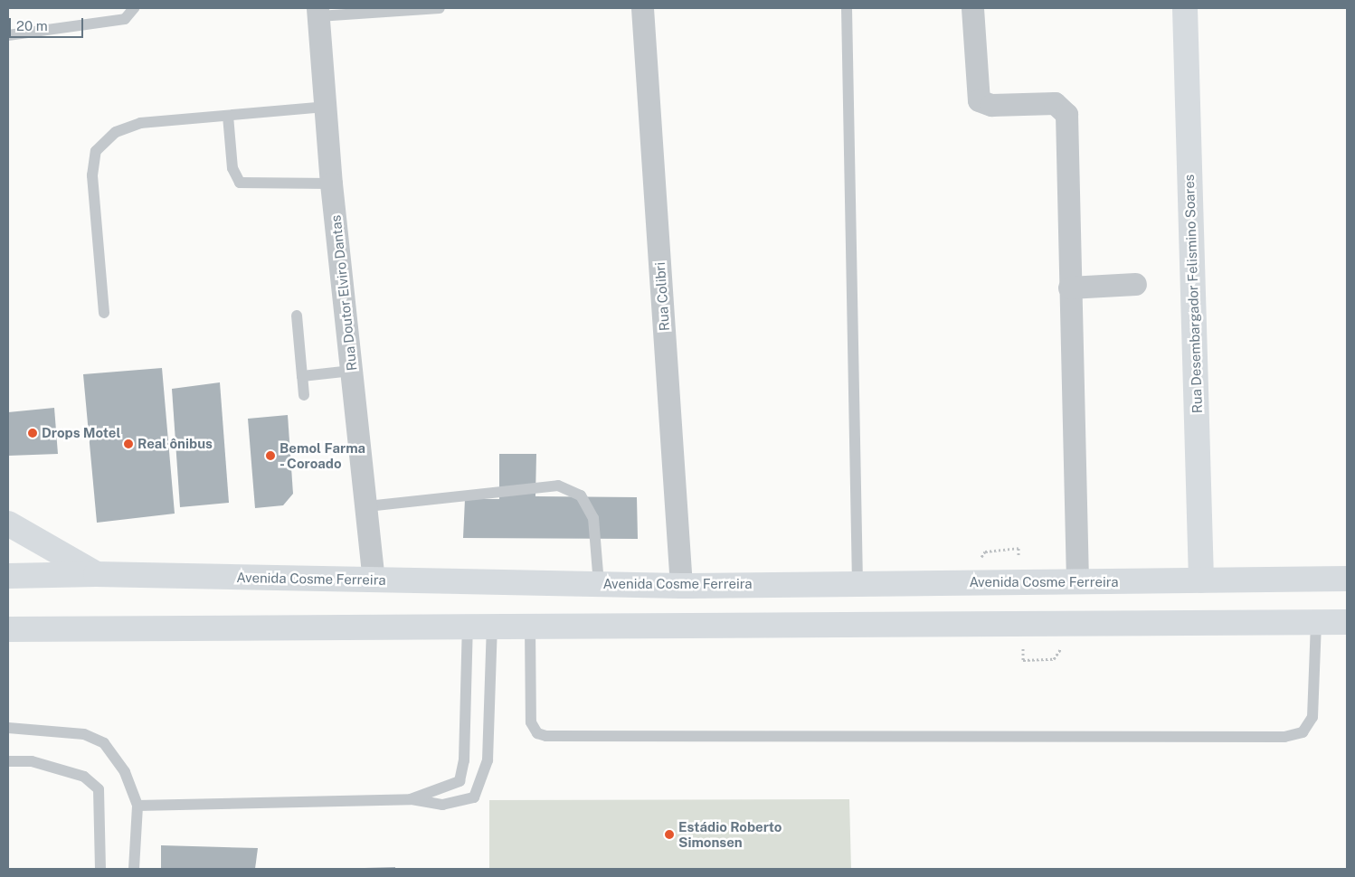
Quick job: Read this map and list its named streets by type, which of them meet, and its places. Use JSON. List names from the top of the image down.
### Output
{
  "streets": {
    "main road": ["Rua Desembargador Felismino Soares", "Avenida Cosme Ferreira"],
    "street": ["Rua Doutor Elviro Dantas", "Rua Colibri"]
  },
  "crossings": [
    ["Rua Doutor Elviro Dantas", "Avenida Cosme Ferreira"],
    ["Rua Desembargador Felismino Soares", "Avenida Cosme Ferreira"],
    ["Rua Colibri", "Avenida Cosme Ferreira"]
  ],
  "places": [
    "Drops Motel",
    "Real ônibus",
    "Bemol Farma - Coroado",
    "Estádio Roberto Simonsen"
  ],
  "scale_bar": "20 m"
}
